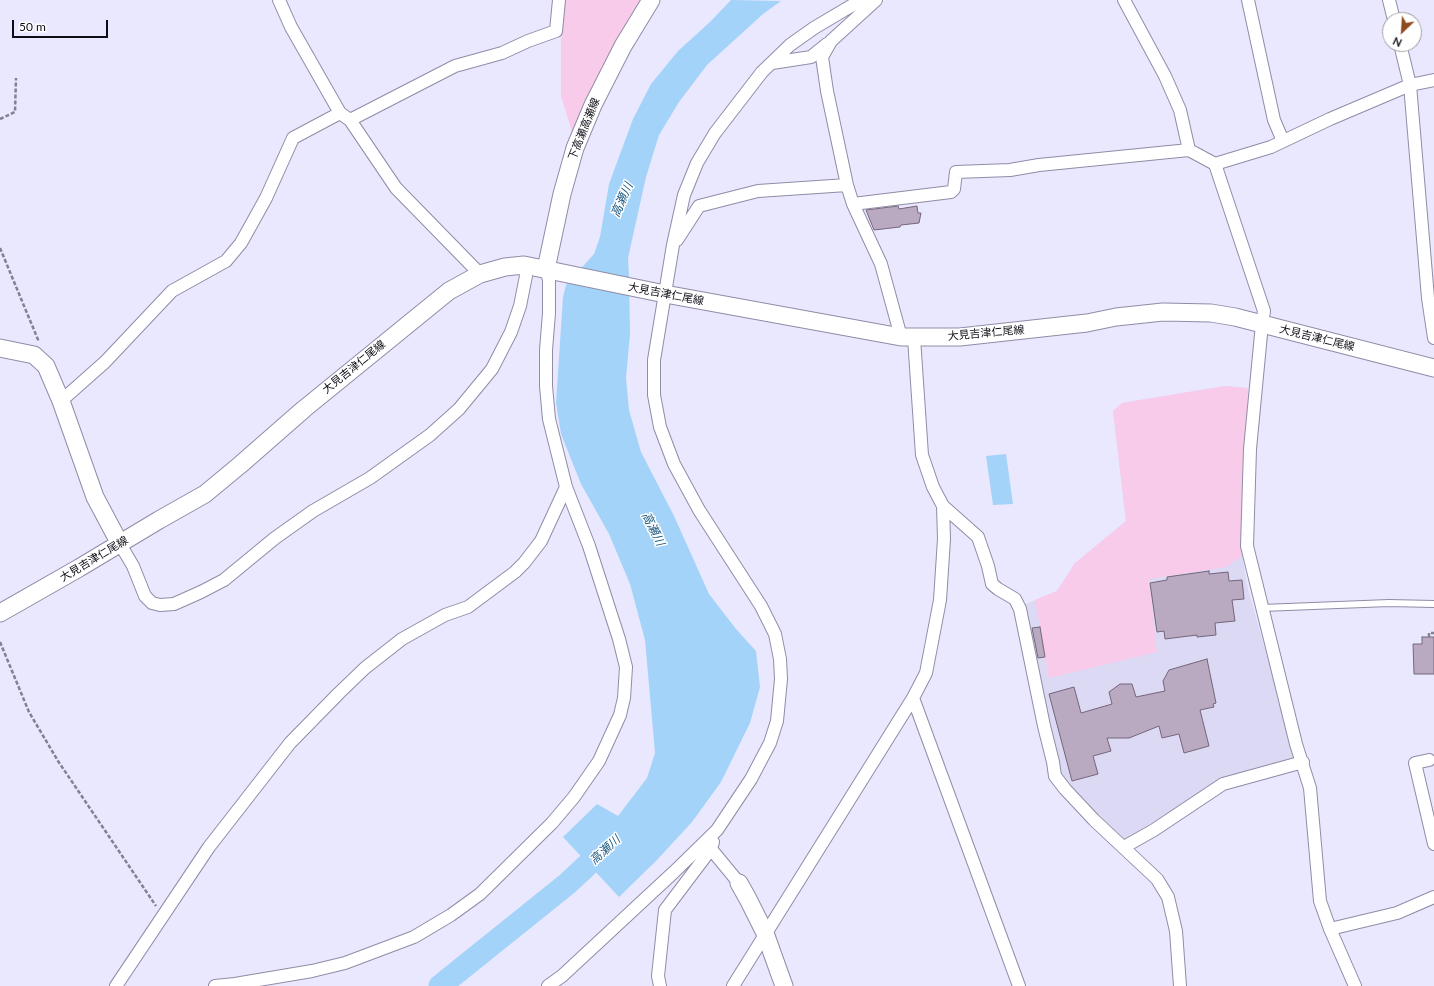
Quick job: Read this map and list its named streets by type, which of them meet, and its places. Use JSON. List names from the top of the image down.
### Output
{
  "streets": {
    "main road": ["下高瀬高瀬線", "大見吉津仁尾線"]
  },
  "crossings": [
    ["下高瀬高瀬線", "大見吉津仁尾線"]
  ],
  "water": ["高瀬川"],
  "scale_bar": "50 m",
  "north": "bottom left"
}
